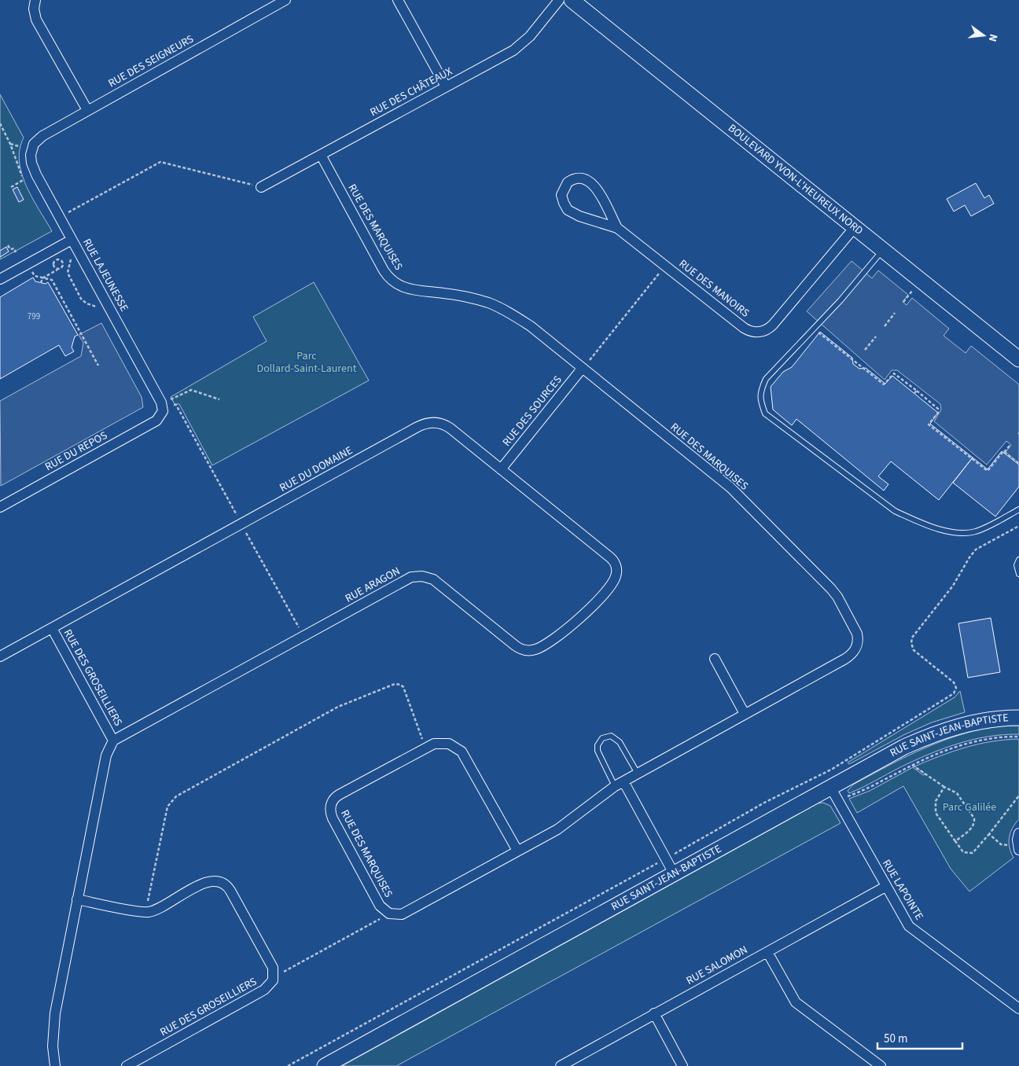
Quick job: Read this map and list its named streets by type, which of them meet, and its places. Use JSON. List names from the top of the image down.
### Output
{
  "streets": {
    "street": [
      "RUE DES SEIGNEURS",
      "RUE DES CHÂTEAUX",
      "BOULEVARD YVON-L'HEUREUX NORD",
      "RUE DES MARQUISES",
      "RUE LAJEUNESSE",
      "RUE DES MANOIRS",
      "RUE DES SOURCES",
      "RUE DU REPOS",
      "RUE DU DOMAINE",
      "RUE ARAGON",
      "RUE DES GROSEILLIERS",
      "RUE SAINT-JEAN-BAPTISTE",
      "RUE LAPOINTE",
      "RUE SALOMON"
    ]
  },
  "crossings": [
    ["RUE DES SEIGNEURS", "RUE LAJEUNESSE"],
    ["RUE DES CHÂTEAUX", "RUE DES MARQUISES"],
    ["BOULEVARD YVON-L'HEUREUX NORD", "RUE DES MANOIRS"],
    ["RUE DES MARQUISES", "RUE DES SOURCES"],
    ["RUE LAJEUNESSE", "RUE DU REPOS"],
    ["RUE DES SOURCES", "RUE DU DOMAINE"],
    ["RUE DU DOMAINE", "RUE ARAGON"],
    ["RUE DU DOMAINE", "RUE DES GROSEILLIERS"],
    ["RUE ARAGON", "RUE DES GROSEILLIERS"],
    ["RUE SAINT-JEAN-BAPTISTE", "RUE LAPOINTE"],
    ["RUE LAPOINTE", "RUE SALOMON"]
  ],
  "parks": ["Parc Dollard-Saint-Laurent", "Parc Galilée"],
  "house_numbers": ["799"],
  "scale_bar": "50 m",
  "north": "right"
}
